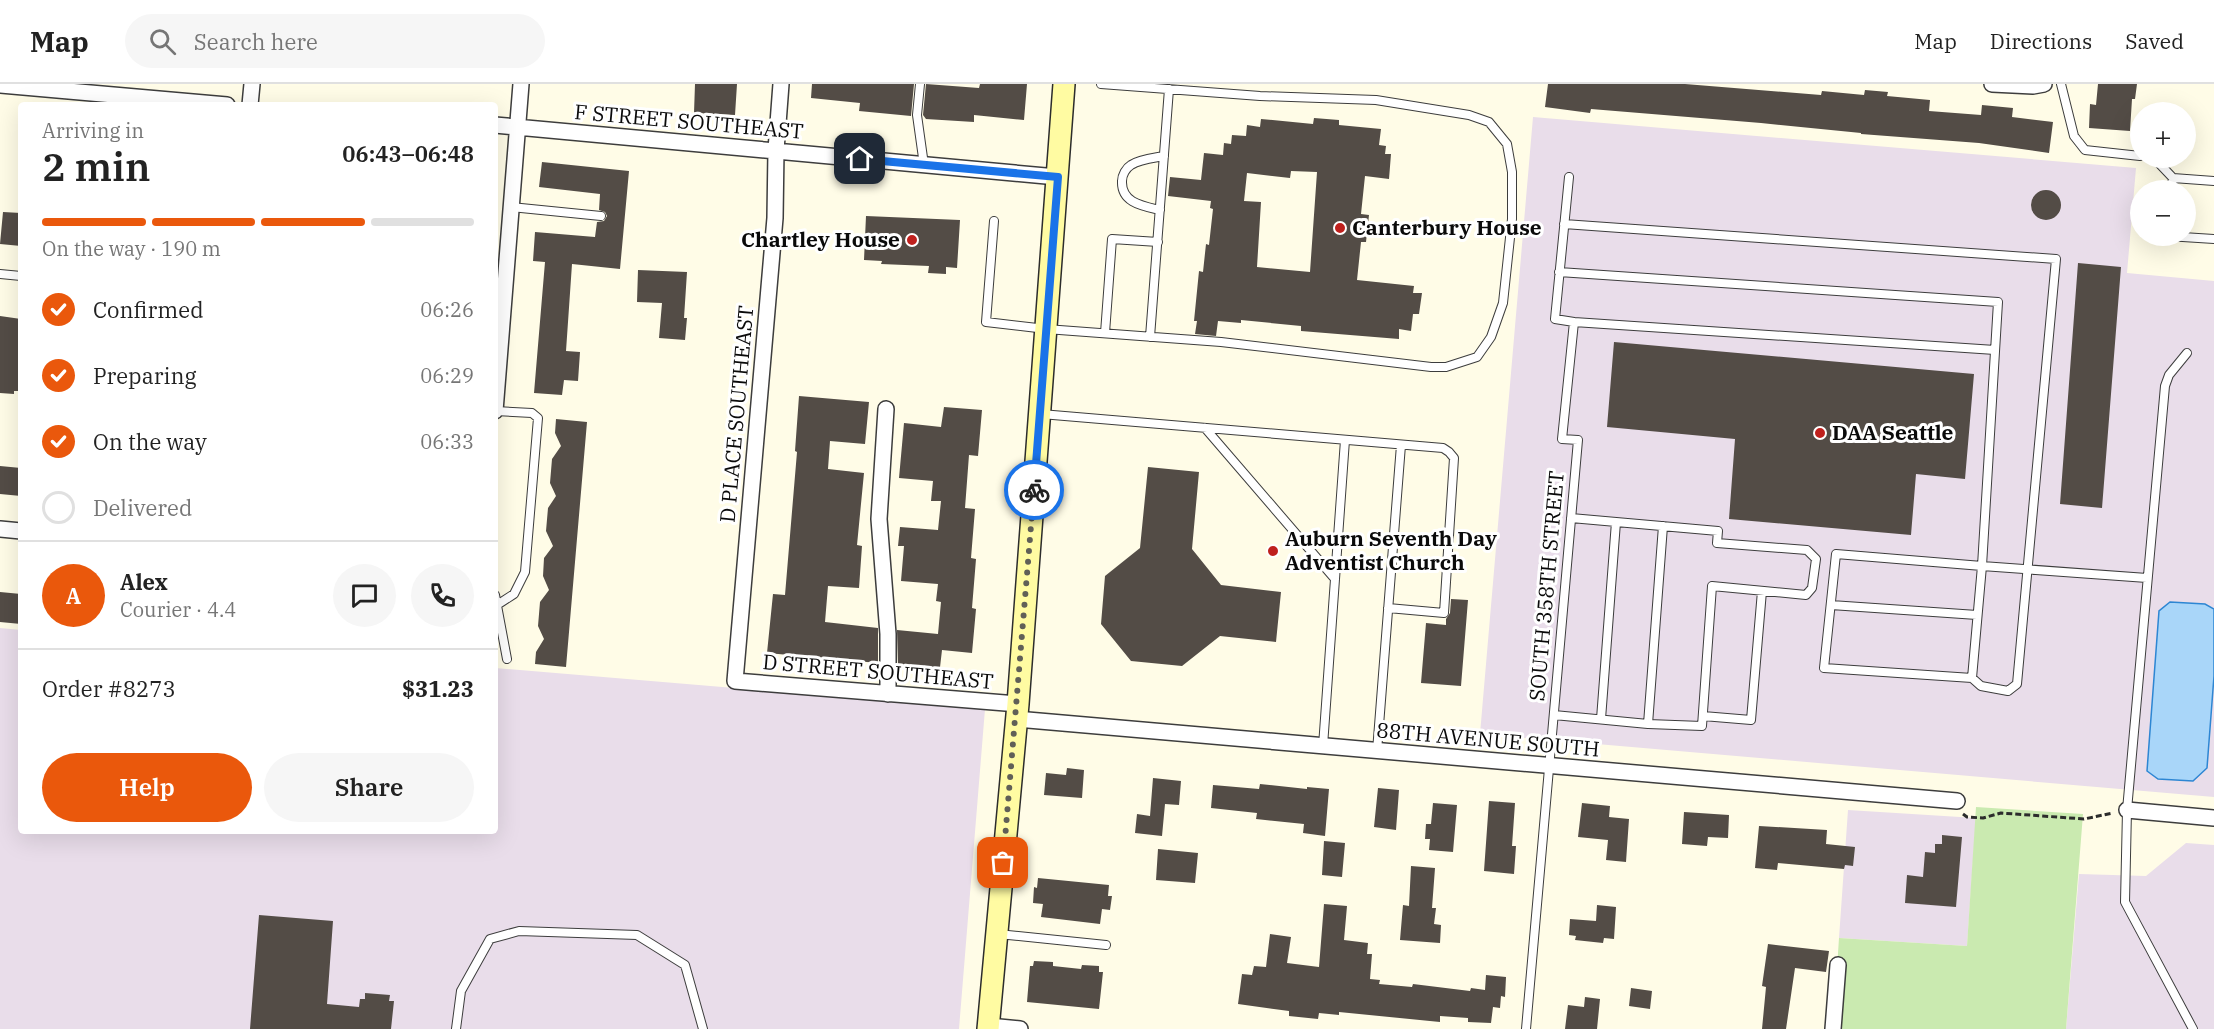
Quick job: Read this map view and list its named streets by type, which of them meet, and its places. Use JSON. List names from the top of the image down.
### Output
{
  "streets": {
    "street": [
      "F STREET SOUTHEAST",
      "D PLACE SOUTHEAST",
      "D STREET SOUTHEAST",
      "88TH AVENUE SOUTH"
    ],
    "lane": ["SOUTH 358TH STREET"]
  },
  "crossings": [
    ["F STREET SOUTHEAST", "D PLACE SOUTHEAST"],
    ["D PLACE SOUTHEAST", "D STREET SOUTHEAST"],
    ["SOUTH 358TH STREET", "88TH AVENUE SOUTH"],
    ["D STREET SOUTHEAST", "88TH AVENUE SOUTH"]
  ],
  "places": [
    "Canterbury House",
    "Chartley House",
    "DAA Seattle",
    "Auburn Seventh Day Adventist Church"
  ],
  "page": {
    "header": "Map",
    "search": "Search here",
    "nav": ["Map", "Directions", "Saved"],
    "map_buttons": ["+", "−"],
    "heading": ["2 min", "Arriving in", "06:43–06:48"],
    "panel": [
      "Alex",
      "Courier · 4.4",
      "Order #8273",
      "$31.23"
    ],
    "bar": "On the way · 190 m",
    "list": [
      ["Confirmed", "06:26"],
      ["Preparing", "06:29"],
      ["On the way", "06:33"],
      "Delivered"
    ],
    "round": "A",
    "buttons": ["Help", "Share"]
  }
}
